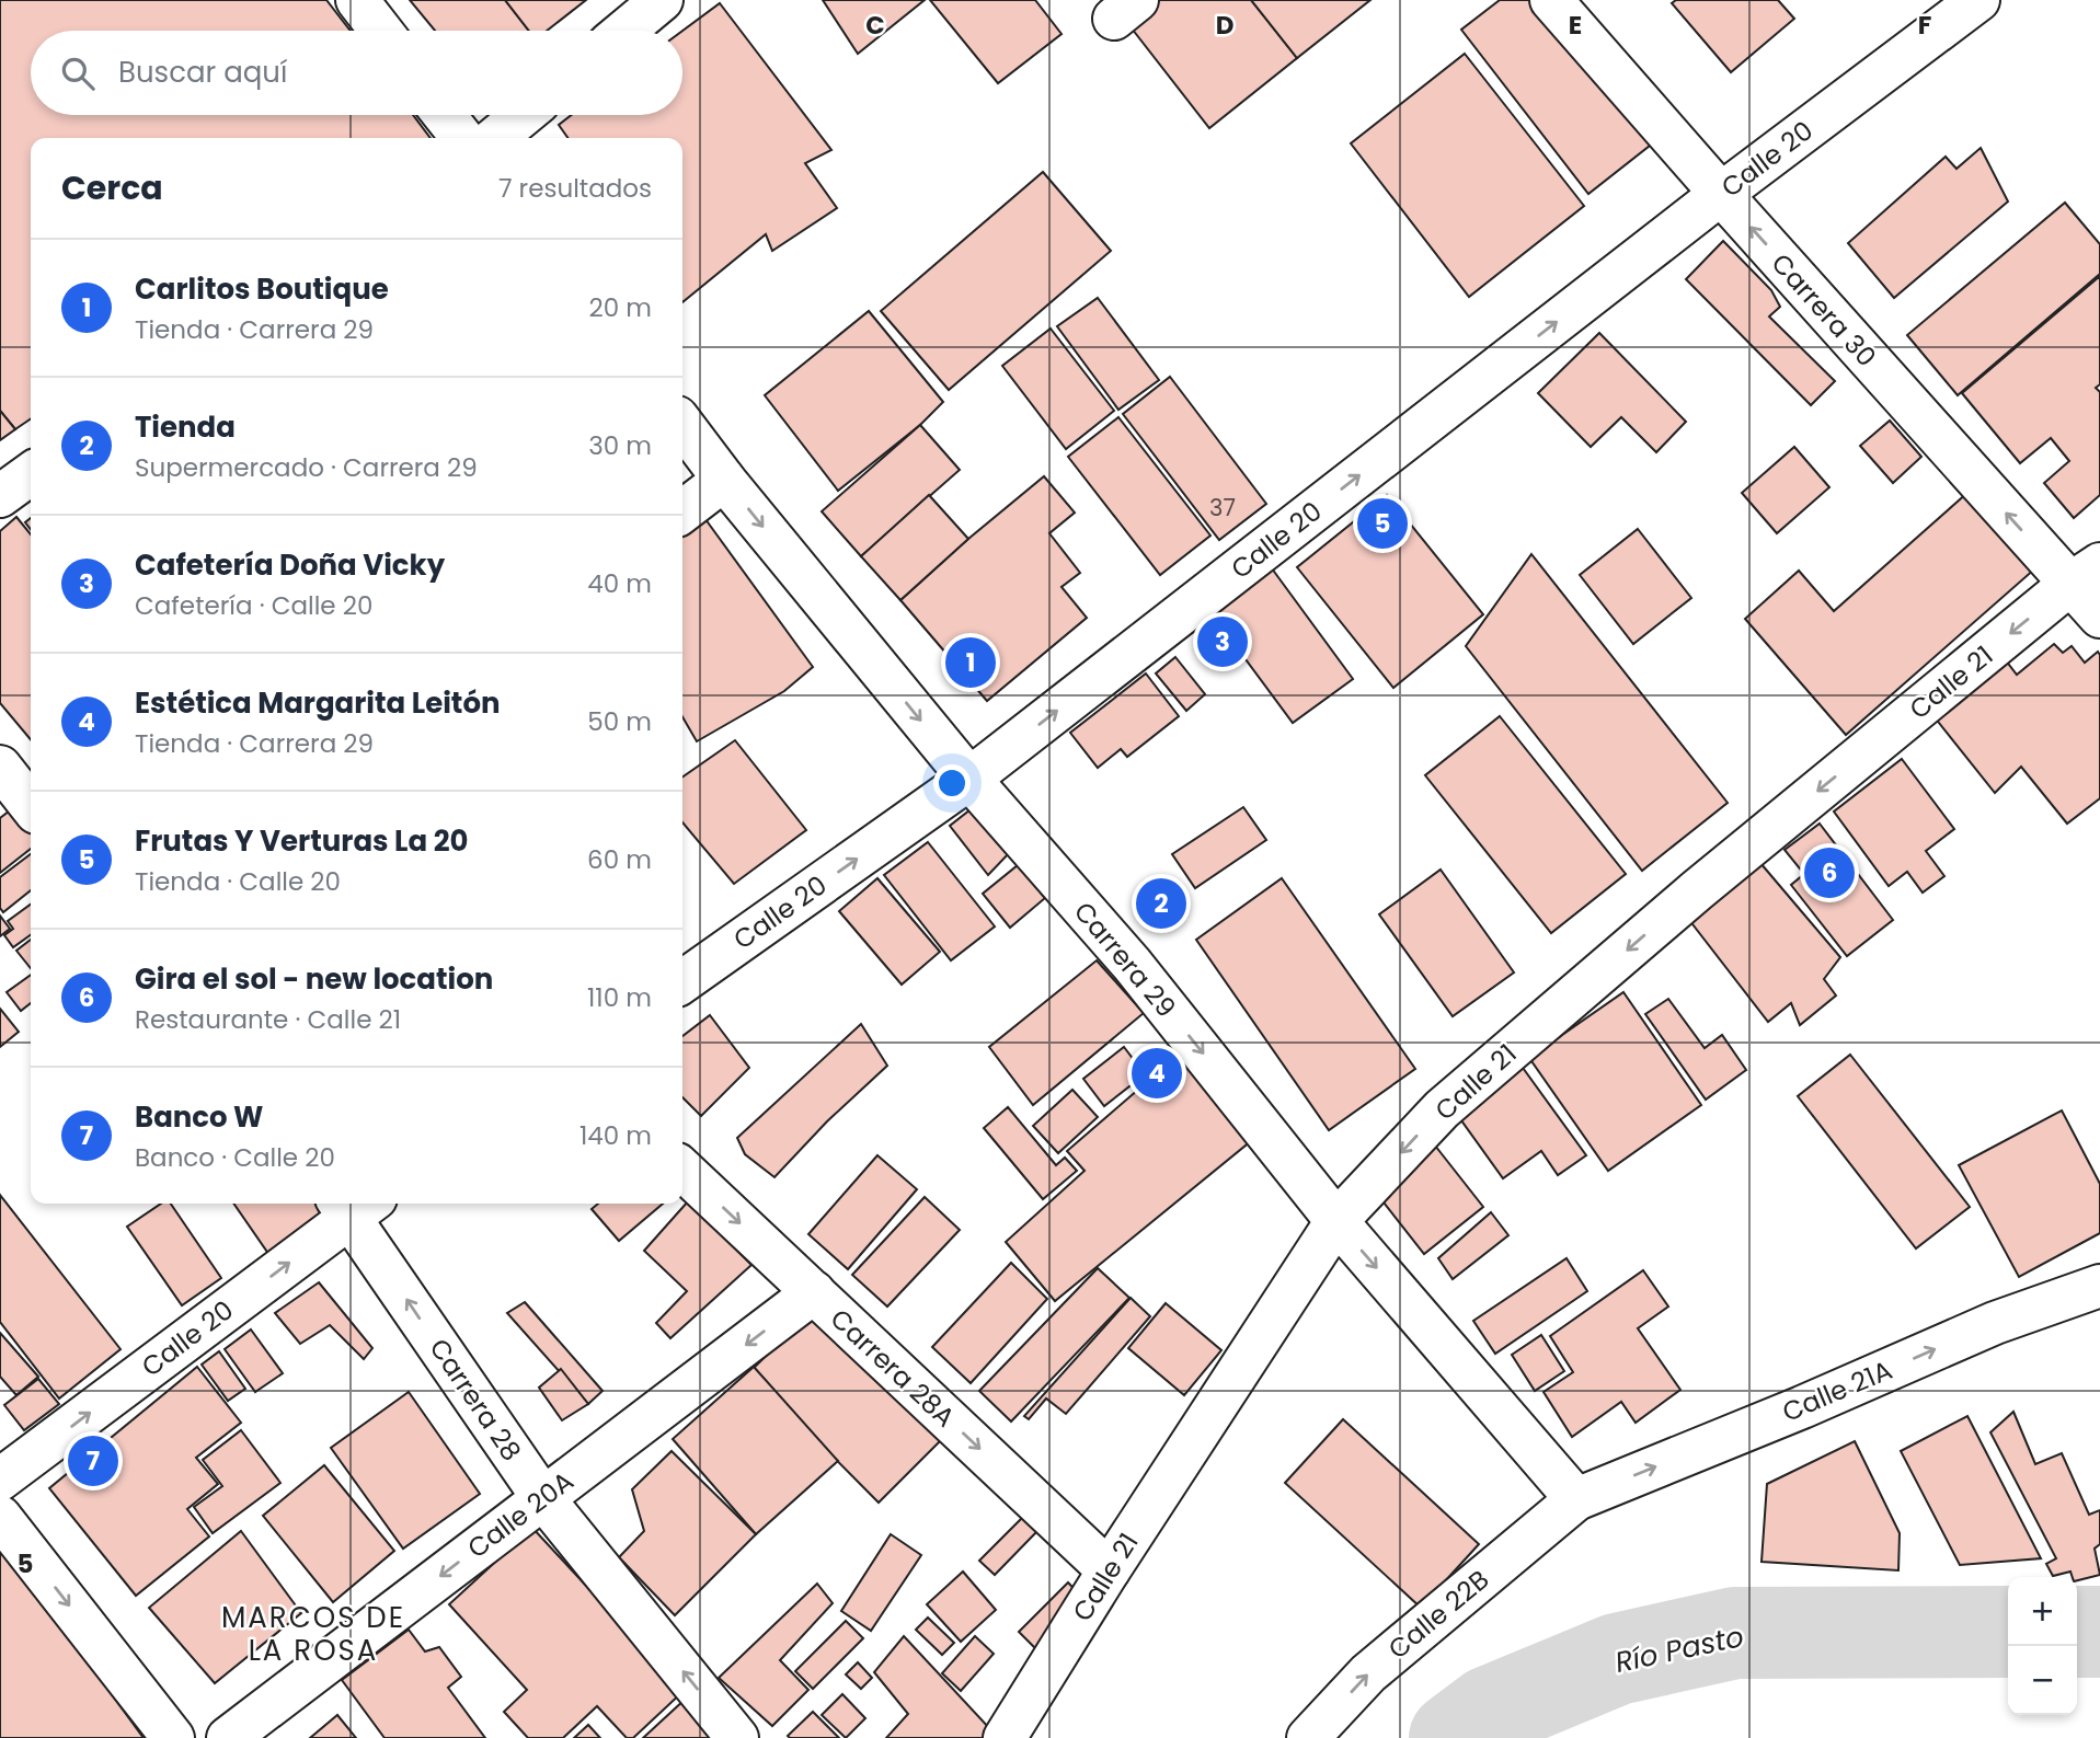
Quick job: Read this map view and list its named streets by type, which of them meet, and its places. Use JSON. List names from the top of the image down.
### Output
{
  "streets": {
    "street": [
      "Calle 20",
      "Carrera 30",
      "Calle 21",
      "Carrera 29",
      "Carrera 28A",
      "Calle 21A",
      "Carrera 28",
      "Calle 20A",
      "Calle 22B"
    ]
  },
  "crossings": [
    ["Calle 20", "Carrera 30"],
    ["Calle 20", "Carrera 29"],
    ["Calle 20", "Carrera 28"],
    ["Carrera 30", "Calle 21"],
    ["Calle 21", "Carrera 29"],
    ["Calle 21", "Carrera 28A"],
    ["Carrera 29", "Calle 21A"],
    ["Carrera 29", "Calle 22B"],
    ["Carrera 28A", "Calle 20A"],
    ["Calle 21A", "Calle 22B"],
    ["Carrera 28", "Calle 20A"]
  ],
  "one_way": [
    "Calle 20",
    "Carrera 30",
    "Calle 21",
    "Carrera 29",
    "Carrera 28A",
    "Calle 21A",
    "Carrera 28",
    "Calle 20A",
    "Calle 22B"
  ],
  "districts": ["MARCOS DE LA ROSA"],
  "water": ["Río Pasto"],
  "house_numbers": ["37"],
  "page": {
    "search": "Buscar aquí",
    "heading": ["Cerca", "7 resultados"],
    "list": [
      {
        "mark": "1",
        "name": "Carlitos Boutique",
        "note": "Tienda · Carrera 29",
        "value": "20 m"
      },
      {
        "mark": "2",
        "name": "Tienda",
        "note": "Supermercado · Carrera 29",
        "value": "30 m"
      },
      {
        "mark": "3",
        "name": "Cafetería Doña Vicky",
        "note": "Cafetería · Calle 20",
        "value": "40 m"
      },
      {
        "mark": "4",
        "name": "Estética Margarita Leitón",
        "note": "Tienda · Carrera 29",
        "value": "50 m"
      },
      {
        "mark": "5",
        "name": "Frutas Y Verturas La 20",
        "note": "Tienda · Calle 20",
        "value": "60 m"
      },
      {
        "mark": "6",
        "name": "Gira el sol - new location",
        "note": "Restaurante · Calle 21",
        "value": "110 m"
      },
      {
        "mark": "7",
        "name": "Banco W",
        "note": "Banco · Calle 20",
        "value": "140 m"
      }
    ],
    "pins": [
      "5",
      "3",
      "1",
      "6",
      "2",
      "4",
      "7"
    ],
    "map_buttons": ["+", "−"]
  },
  "grid": {
    "columns": [
      "C",
      "D",
      "E",
      "F"
    ],
    "rows": ["5"]
  }
}
